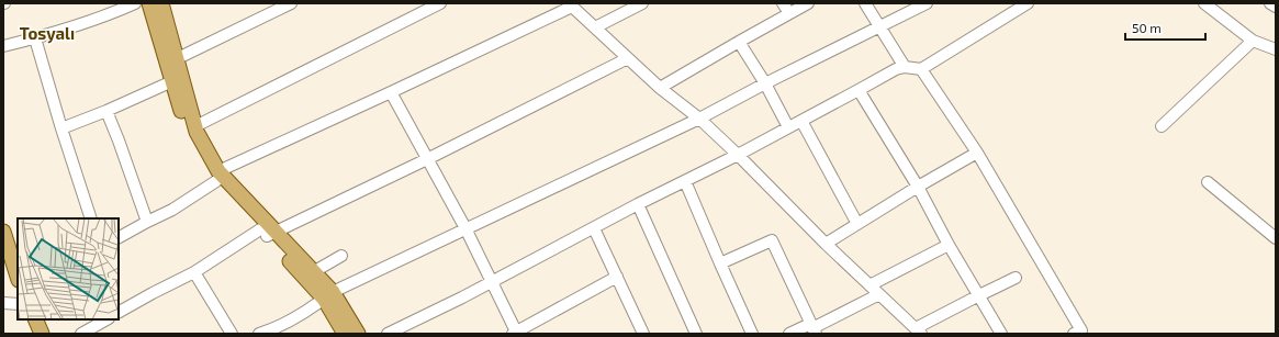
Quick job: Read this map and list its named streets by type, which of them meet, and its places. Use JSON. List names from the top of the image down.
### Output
{
  "districts": ["Tosyalı"],
  "scale_bar": "50 m"
}
